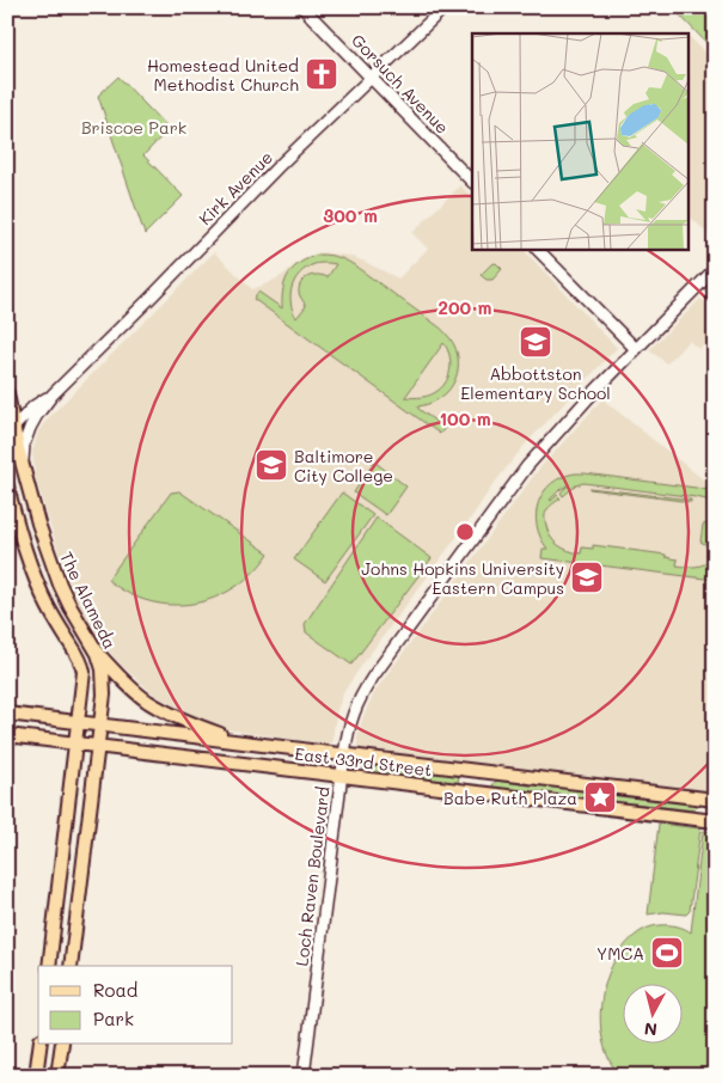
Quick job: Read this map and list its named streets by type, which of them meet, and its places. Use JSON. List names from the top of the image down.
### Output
{
  "streets": {
    "main road": ["The Alameda", "East 33rd Street"],
    "street": ["Gorsuch Avenue", "Kirk Avenue", "Loch Raven Boulevard"]
  },
  "crossings": [
    ["Gorsuch Avenue", "Kirk Avenue"],
    ["Kirk Avenue", "The Alameda"],
    ["The Alameda", "East 33rd Street"],
    ["East 33rd Street", "Loch Raven Boulevard"]
  ],
  "parks": ["Briscoe Park"],
  "places": {
    "church": ["Homestead United Methodist Church"],
    "school or university": ["Abbottston Elementary School", "Baltimore City College", "Johns Hopkins University Eastern Campus"],
    "place": ["Babe Ruth Plaza"],
    "sports": ["YMCA"]
  },
  "legend": ["Road", "Park"],
  "north": "bottom",
  "rings": ["300 m", "200 m", "100 m"]
}
